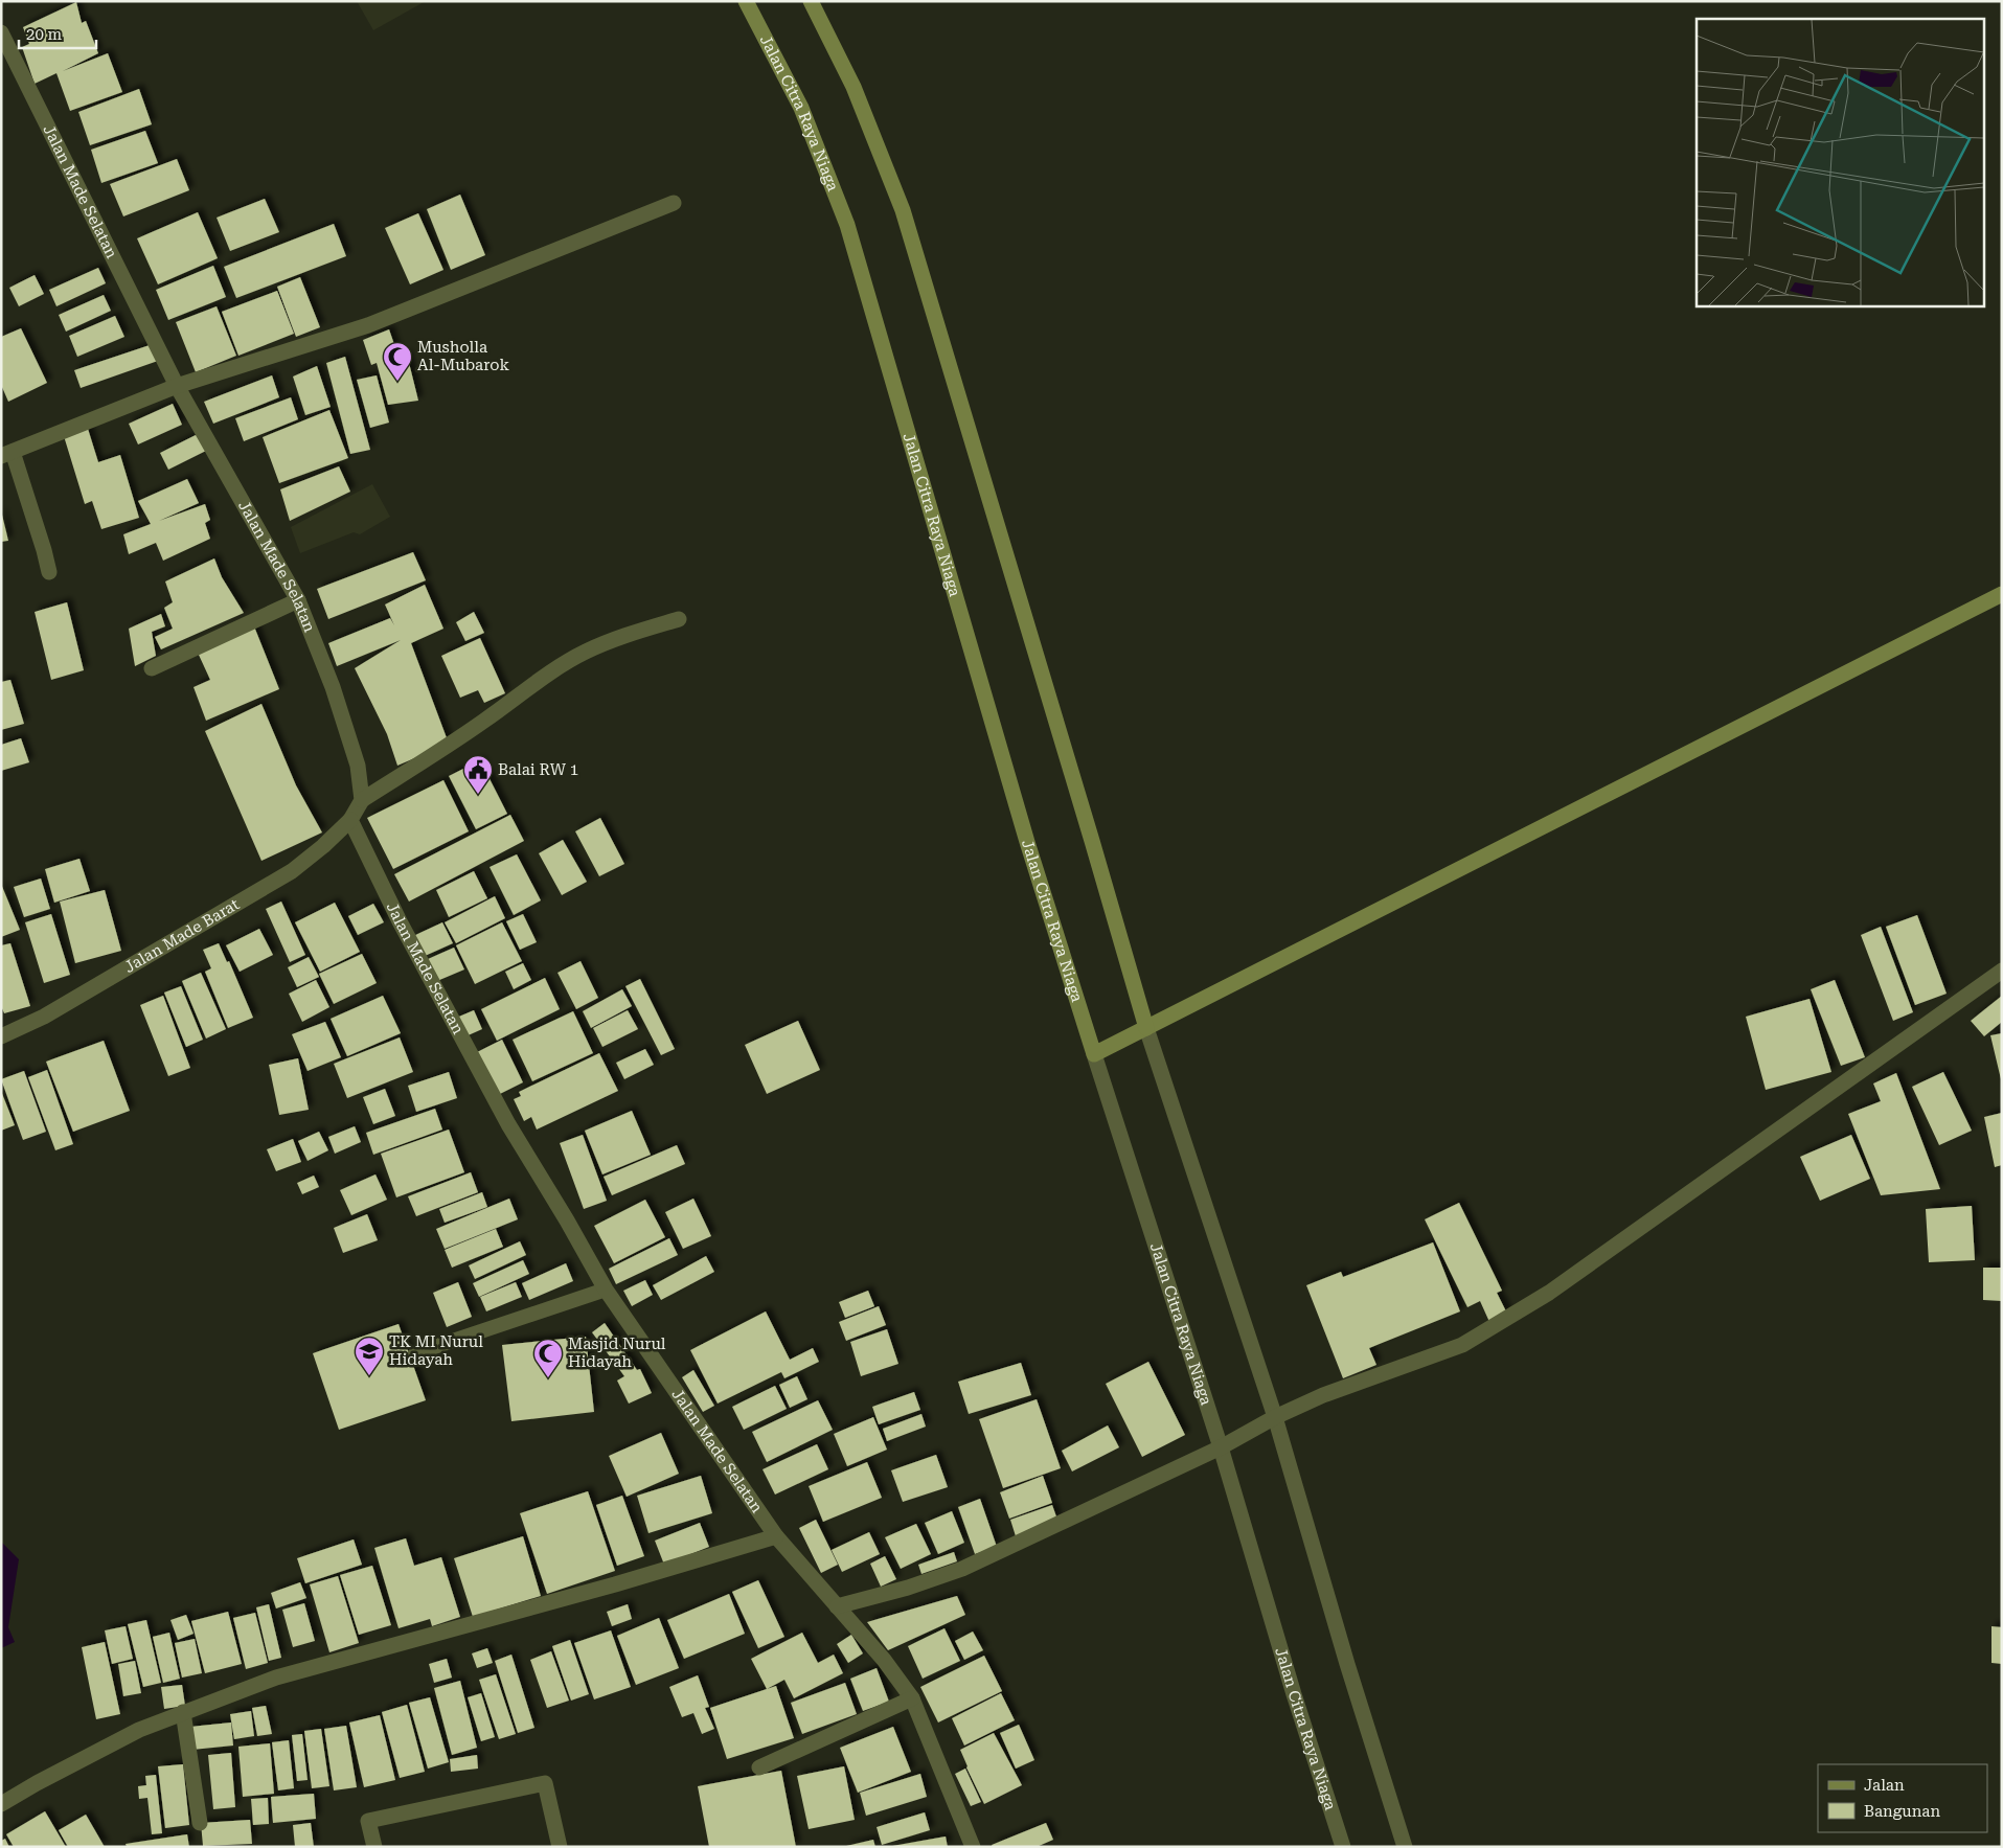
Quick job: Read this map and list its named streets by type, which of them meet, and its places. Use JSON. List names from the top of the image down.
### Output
{
  "streets": {
    "street": ["Jalan Citra Raya Niaga", "Jalan Made Selatan", "Jalan Made Barat"]
  },
  "crossings": [
    ["Jalan Made Selatan", "Jalan Made Barat"]
  ],
  "places": {
    "mosque": ["Musholla Al-Mubarok", "Masjid Nurul Hidayah"],
    "public building": ["Balai RW 1"],
    "school or university": ["TK MI Nurul Hidayah"]
  },
  "legend": ["Jalan", "Bangunan"],
  "scale_bar": "20 m"
}
